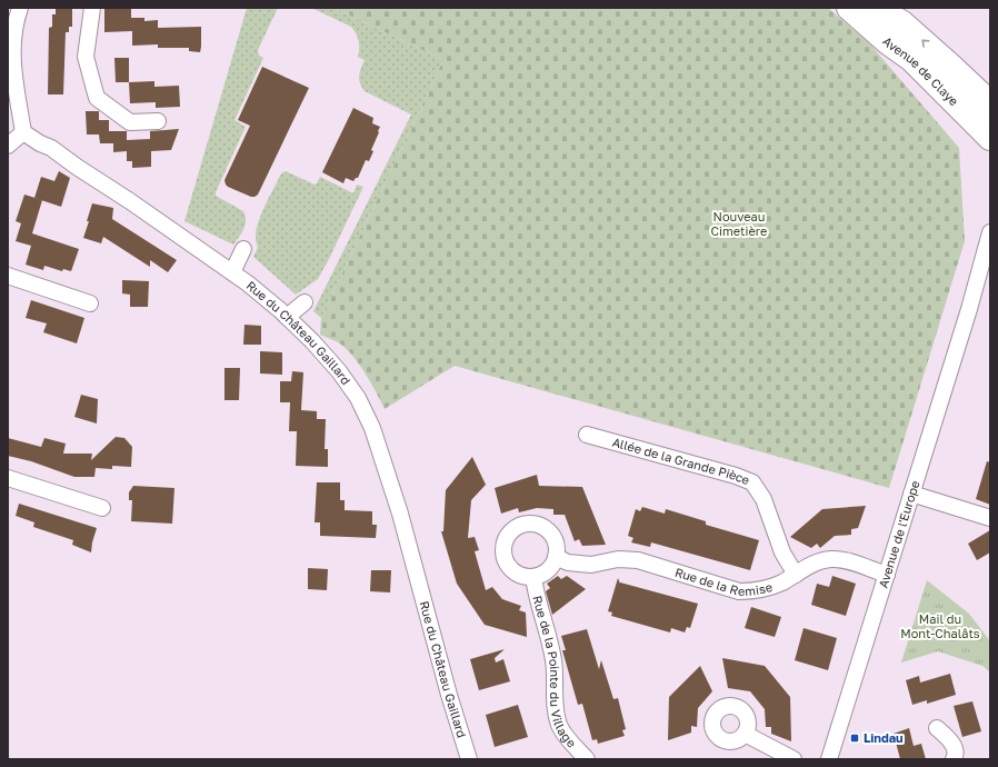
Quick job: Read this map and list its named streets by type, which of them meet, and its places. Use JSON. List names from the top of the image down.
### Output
{
  "streets": {
    "main road": ["Avenue de Claye"],
    "street": [
      "Rue du Château Gaillard",
      "Allée de la Grande Pièce",
      "Avenue de l'Europe",
      "Rue de la Remise",
      "Rue de la Pointe du Village"
    ]
  },
  "crossings": [
    ["Allée de la Grande Pièce", "Rue de la Remise"],
    ["Avenue de l'Europe", "Rue de la Remise"],
    ["Rue de la Remise", "Rue de la Pointe du Village"]
  ],
  "parks": ["Nouveau Cimetière", "Mail du Mont-Chalâts"],
  "places": {
    "transit": ["Lindau"]
  }
}
